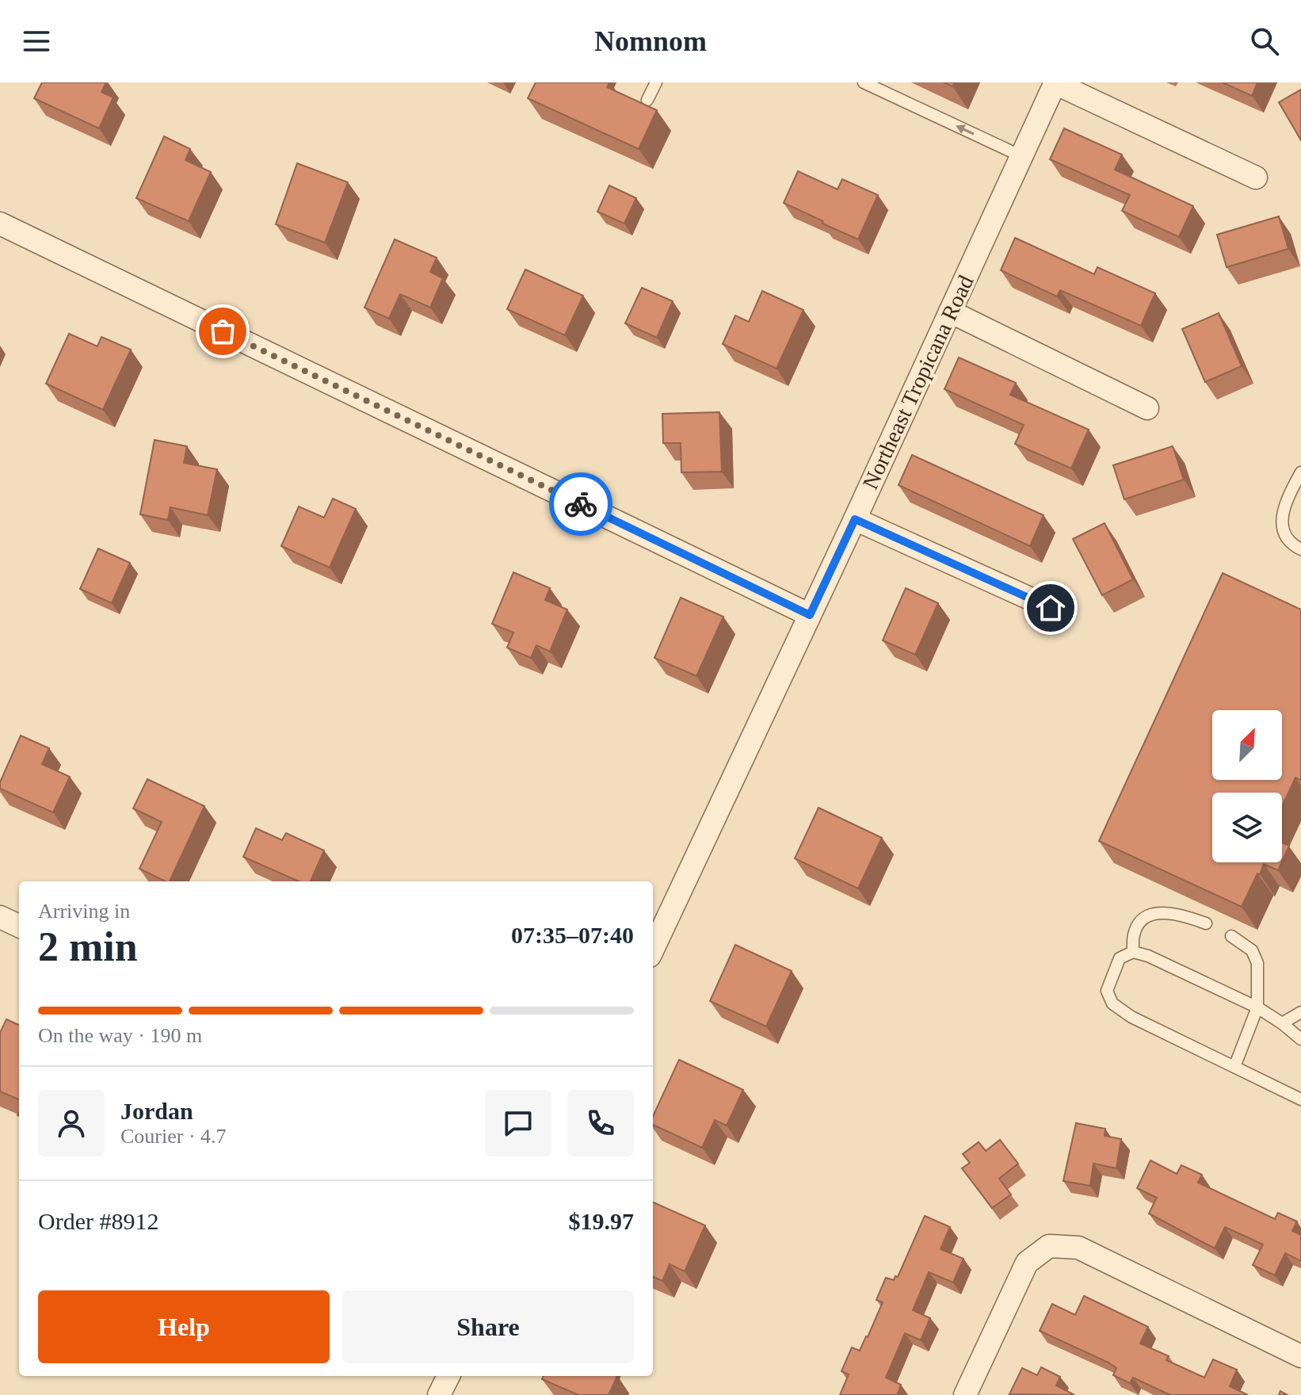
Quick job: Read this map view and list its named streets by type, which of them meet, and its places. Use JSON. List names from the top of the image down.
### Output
{
  "streets": {
    "street": ["Northeast Tropicana Road"]
  },
  "north": "top right",
  "page": {
    "header": "Nomnom",
    "heading": ["2 min", "Arriving in", "07:35–07:40"],
    "panel": [
      "Jordan",
      "Courier · 4.7",
      "Order #8912",
      "$19.97"
    ],
    "bar": "On the way · 190 m",
    "buttons": ["Help", "Share"]
  }
}
